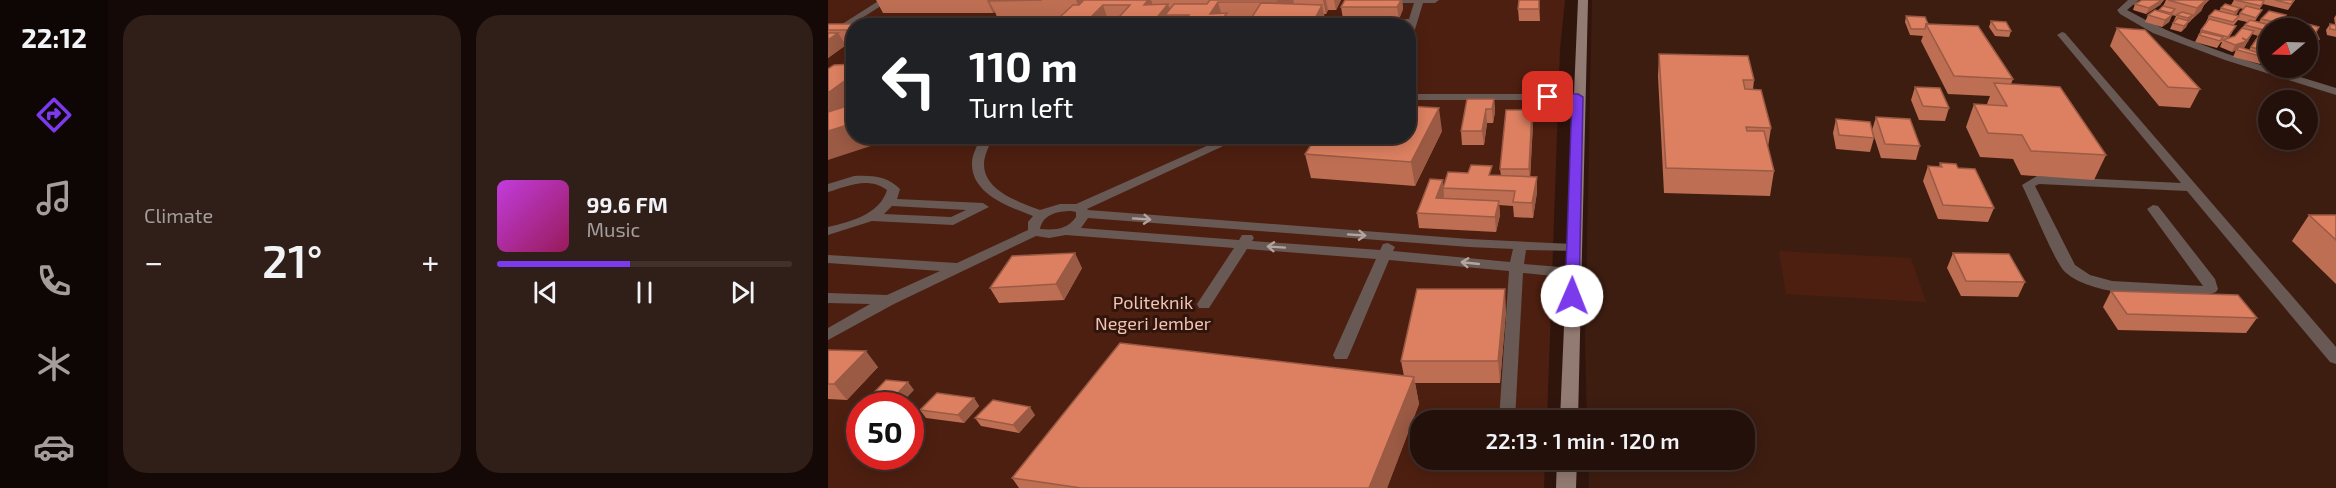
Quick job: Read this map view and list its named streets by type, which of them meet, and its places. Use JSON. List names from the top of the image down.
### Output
{
  "parks": ["Politeknik Negeri Jember"],
  "north": "left",
  "page": {
    "tabs": "22:12",
    "tile": "Climate",
    "turn": ["110 m", "Turn left"],
    "song": ["99.6 FM", "Music"],
    "heat": ["−", "21°", "+"],
    "limit": "50",
    "trip": "22:13 · 1 min · 120 m"
  }
}
